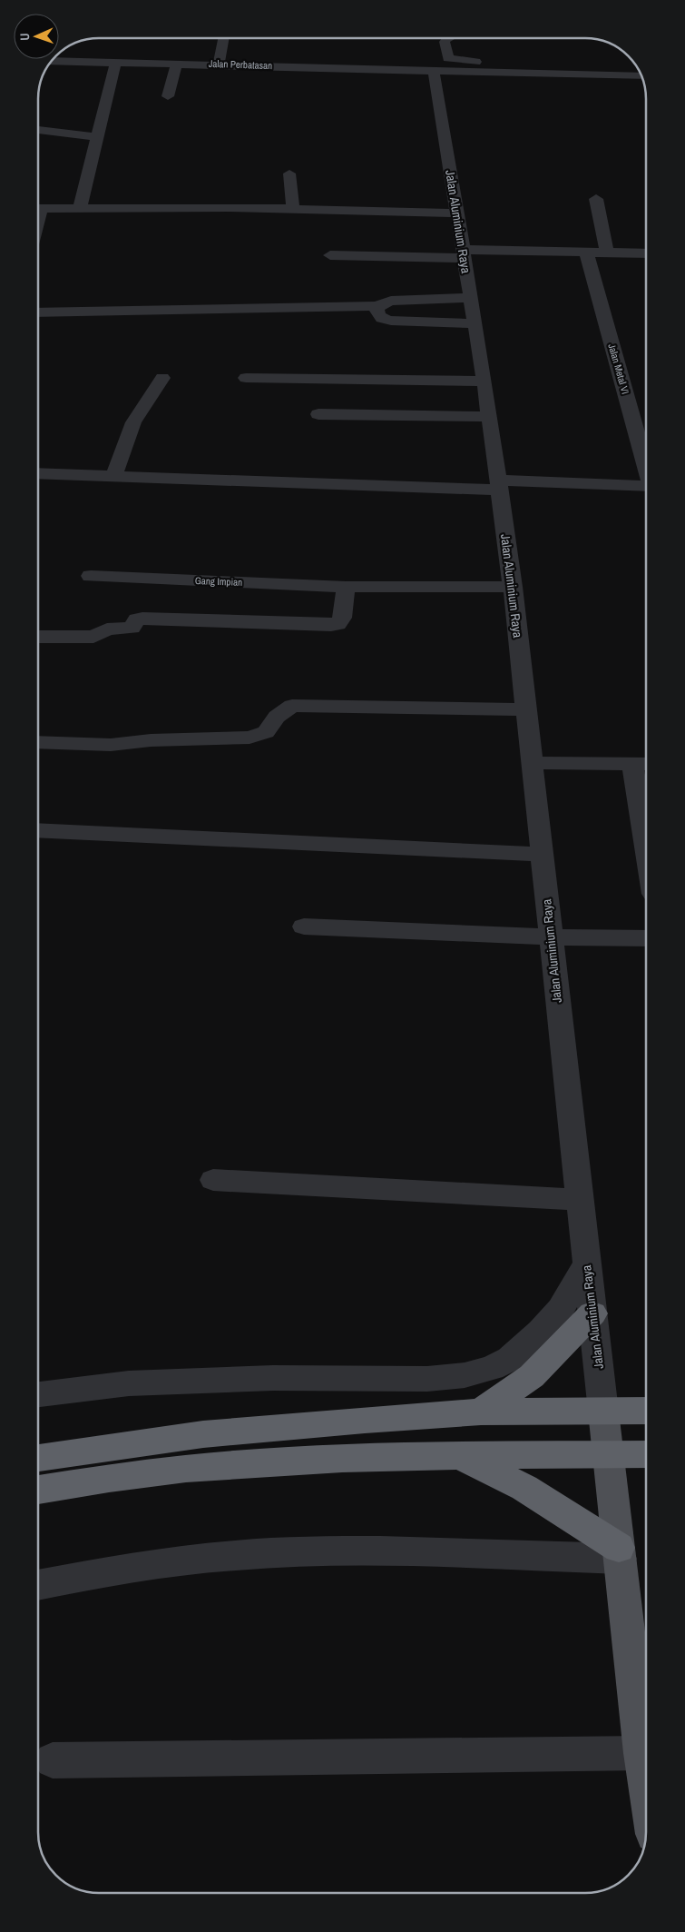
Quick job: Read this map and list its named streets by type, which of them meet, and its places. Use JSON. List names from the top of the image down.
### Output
{
  "streets": {
    "main road": ["Jalan Aluminium Raya"],
    "street": ["Jalan Perbatasan", "Jalan Metal VI", "Gang Impian"]
  },
  "crossings": [
    ["Jalan Perbatasan", "Jalan Aluminium Raya"],
    ["Jalan Aluminium Raya", "Gang Impian"]
  ],
  "north": "left"
}
